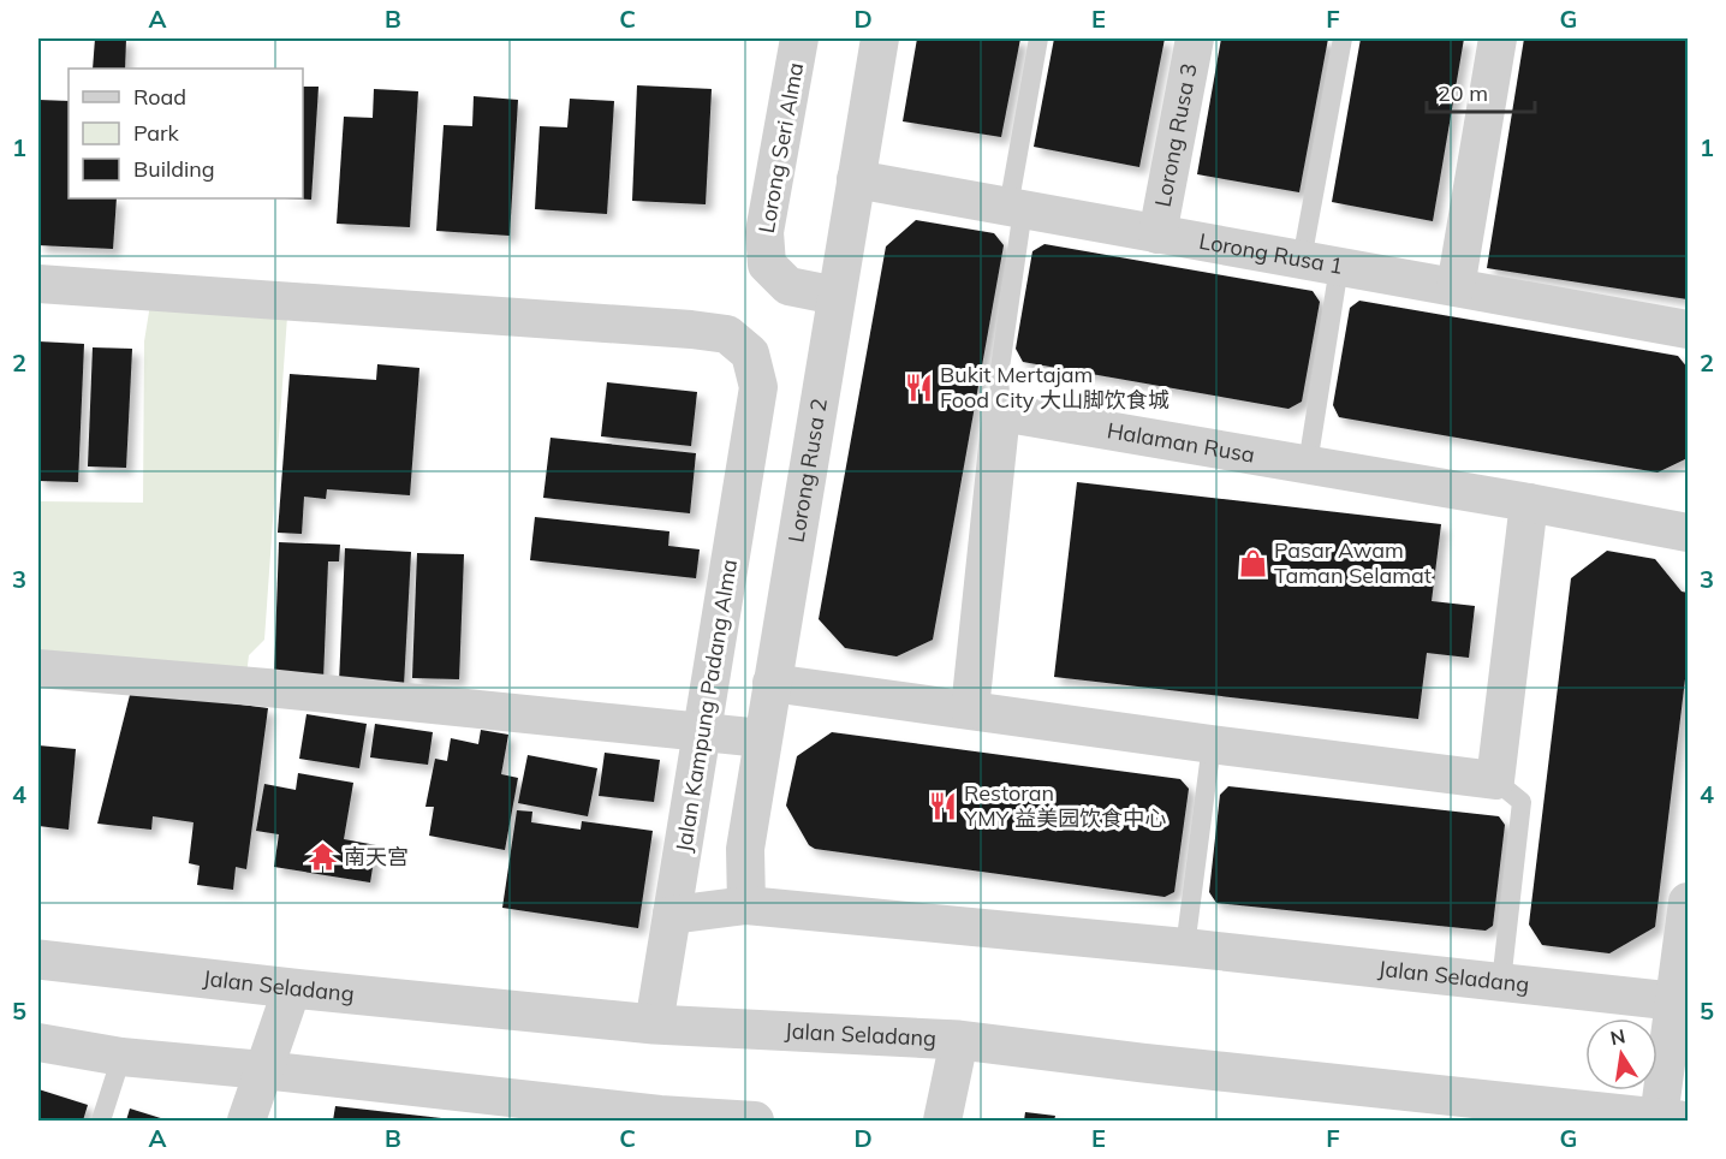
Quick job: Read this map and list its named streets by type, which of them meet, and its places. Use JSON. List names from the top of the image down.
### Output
{
  "streets": {
    "street": [
      "Lorong Rusa 3",
      "Lorong Seri Alma",
      "Lorong Rusa 1",
      "Halaman Rusa",
      "Lorong Rusa 2",
      "Jalan Kampung Padang Alma",
      "Jalan Seladang"
    ]
  },
  "crossings": [
    ["Lorong Rusa 3", "Lorong Rusa 1"],
    ["Lorong Seri Alma", "Lorong Rusa 2"],
    ["Lorong Rusa 1", "Lorong Rusa 2"],
    ["Lorong Rusa 2", "Jalan Seladang"],
    ["Jalan Kampung Padang Alma", "Jalan Seladang"]
  ],
  "places": {
    "restaurant": ["Bukit Mertajam Food City 大山脚饮食城", "Restoran YMY 益美园饮食中心"],
    "shop": ["Pasar Awam Taman Selamat"],
    "temple": ["南天宫"]
  },
  "legend": ["Road", "Park", "Building"],
  "scale_bar": "20 m",
  "north": "top",
  "grid": {
    "columns": [
      "A",
      "B",
      "C",
      "D",
      "E",
      "F",
      "G"
    ],
    "rows": [
      "1",
      "2",
      "3",
      "4",
      "5"
    ]
  }
}
